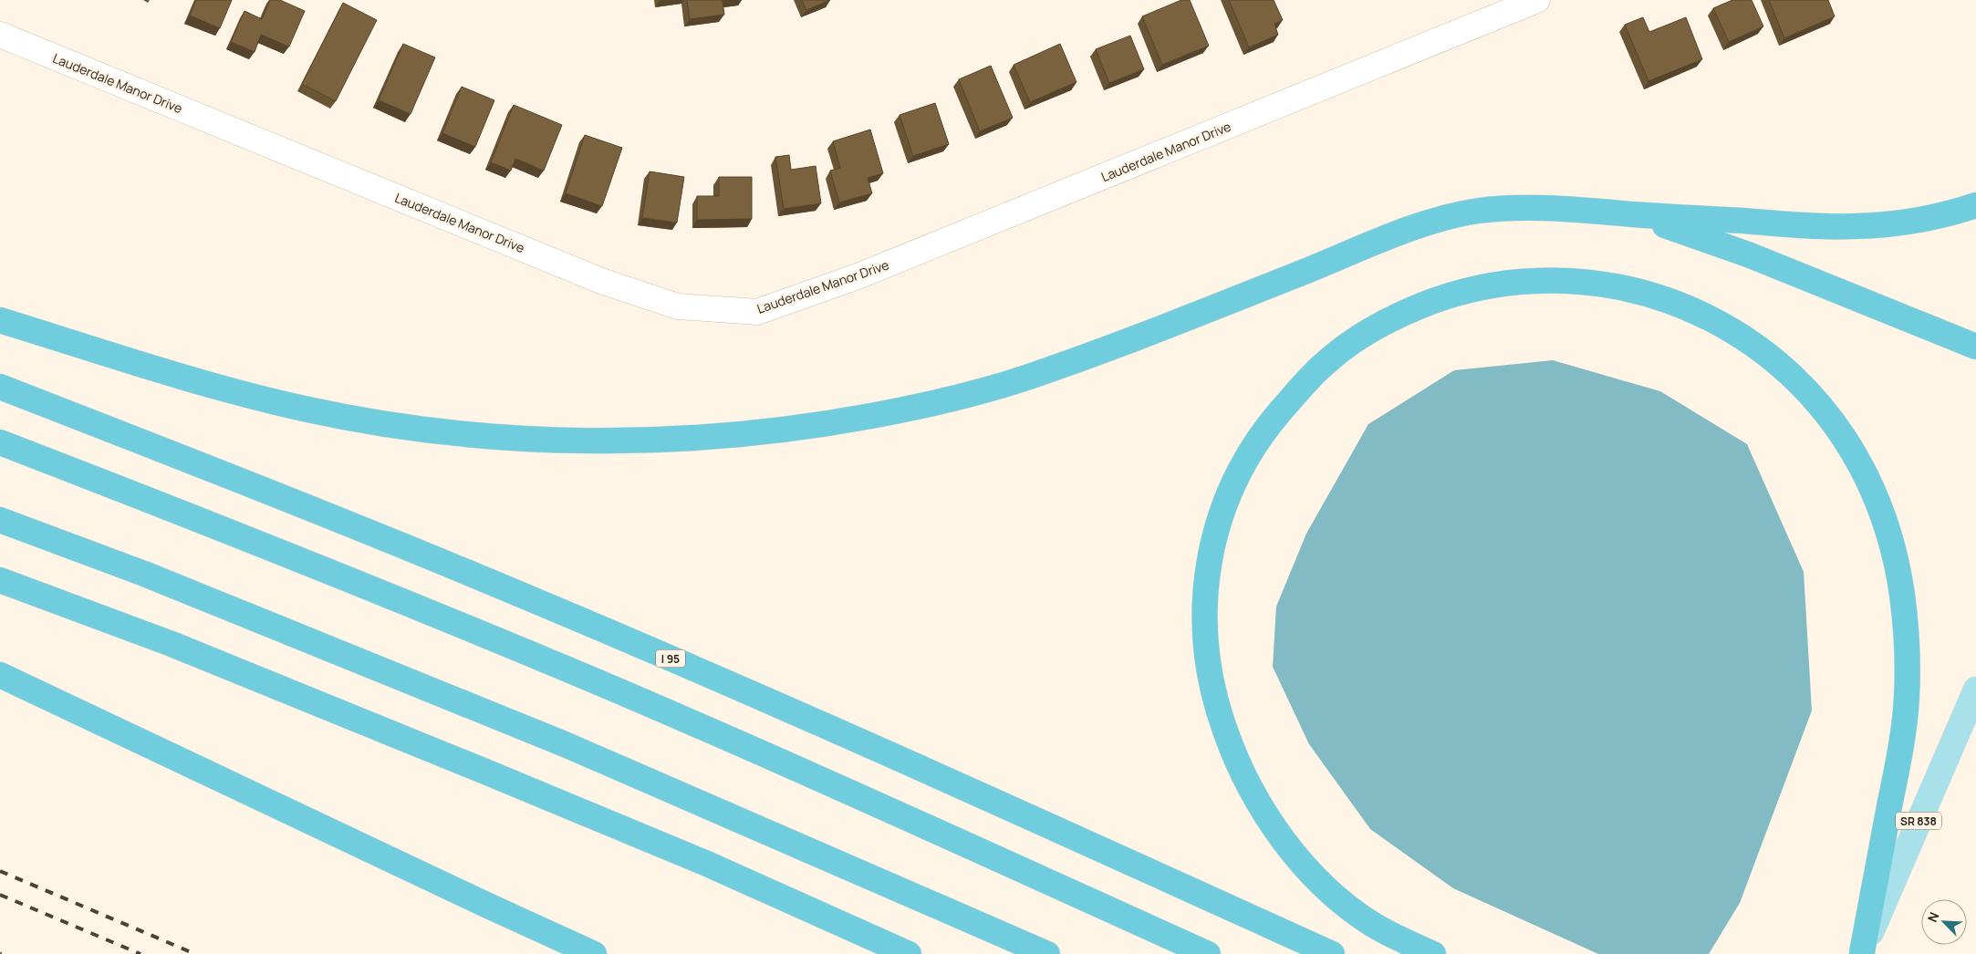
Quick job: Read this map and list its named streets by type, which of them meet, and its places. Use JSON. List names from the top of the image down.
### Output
{
  "streets": {
    "highway": ["I 95"],
    "main road": ["SR 838"],
    "street": ["Lauderdale Manor Drive"]
  },
  "north": "top left"
}
